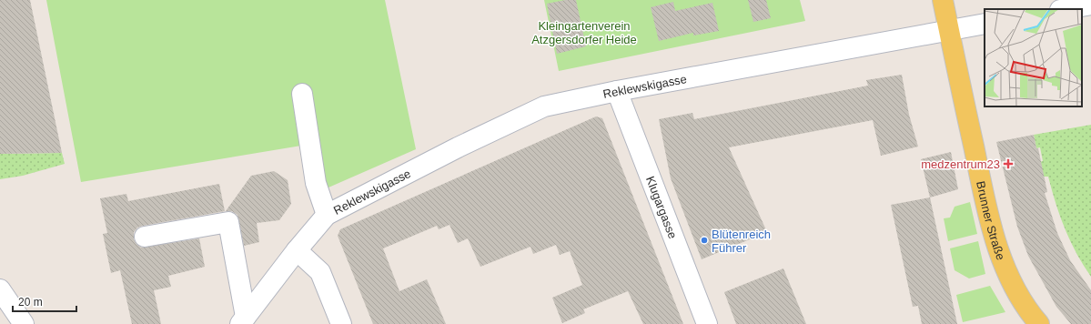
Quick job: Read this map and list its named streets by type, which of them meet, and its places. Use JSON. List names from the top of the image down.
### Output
{
  "streets": {
    "main road": ["Brunner Straße"],
    "street": ["Reklewskigasse", "Klugargasse"]
  },
  "crossings": [
    ["Reklewskigasse", "Klugargasse"],
    ["Reklewskigasse", "Brunner Straße"]
  ],
  "parks": ["Kleingartenverein Atzgersdorfer Heide"],
  "places": {
    "health": ["medzentrum23"],
    "other": ["Blütenreich Führer"]
  },
  "scale_bar": "20 m"
}
